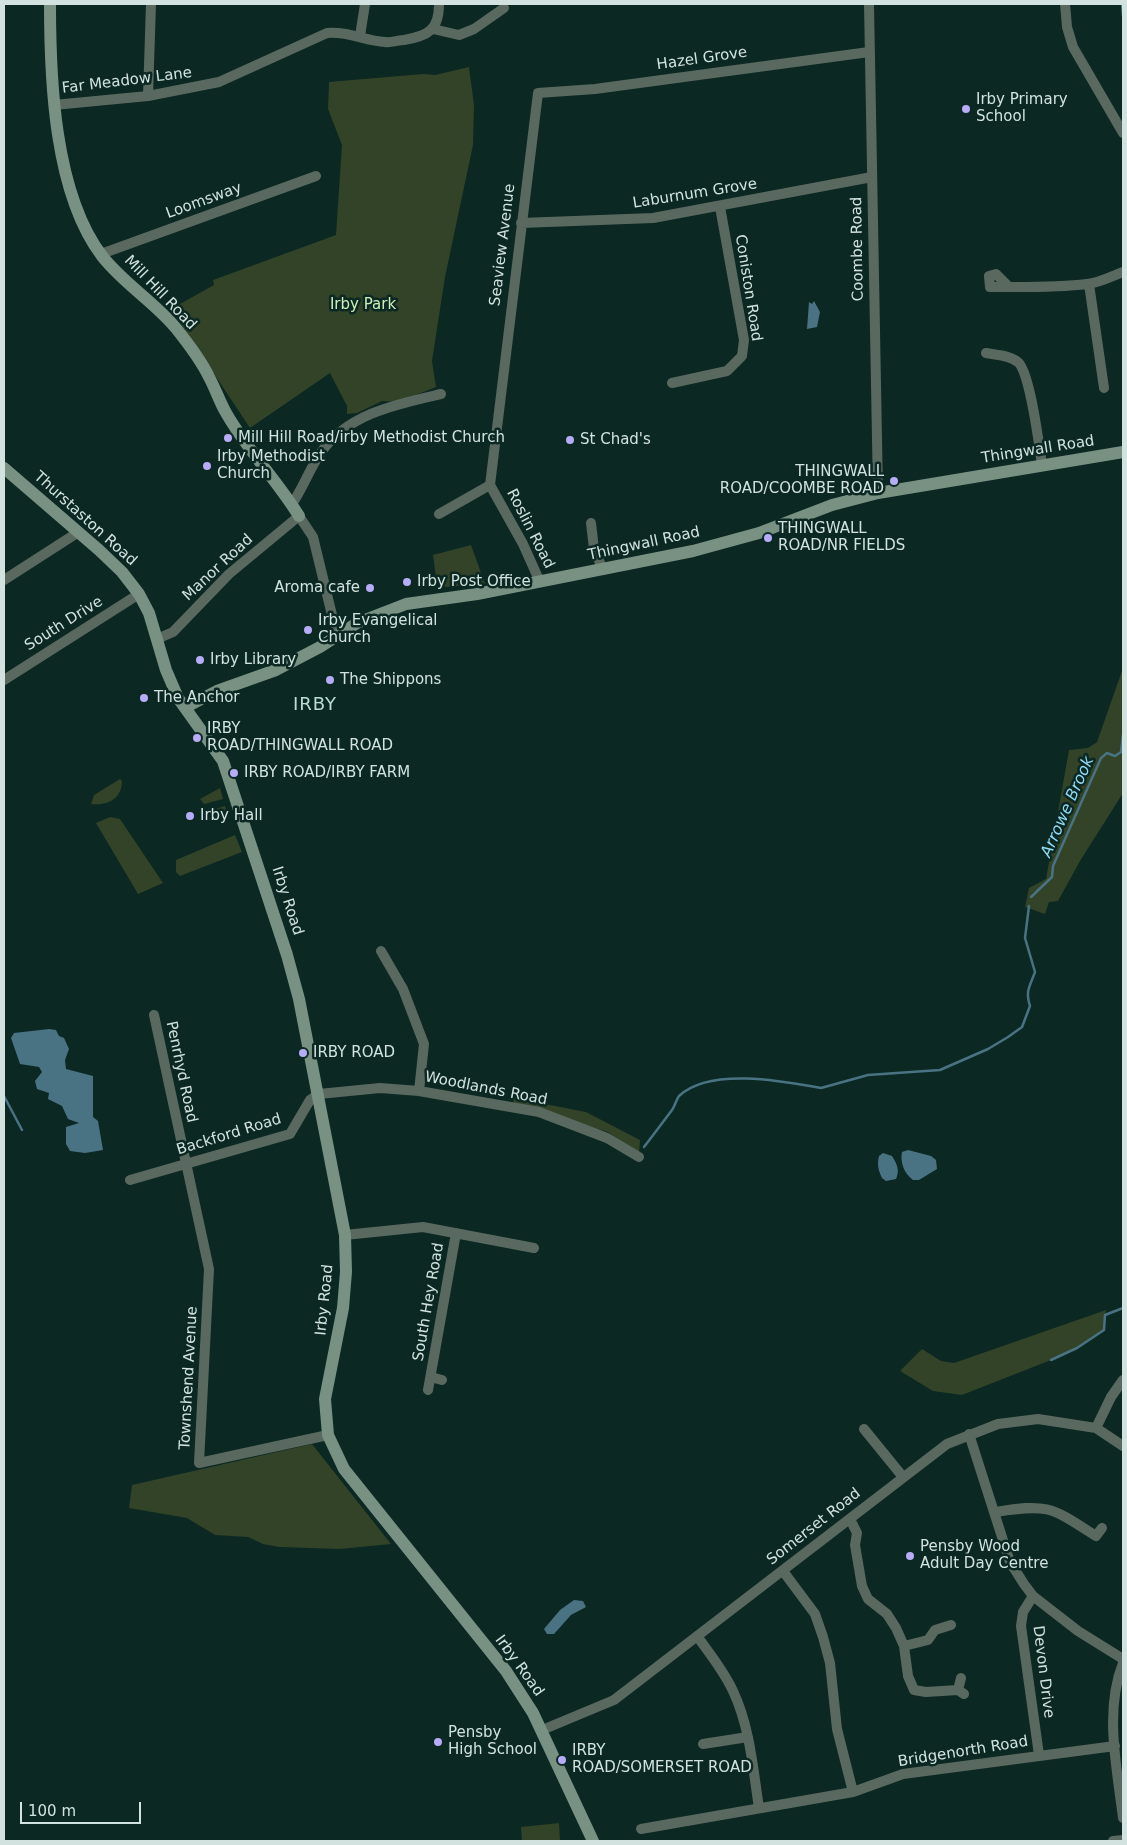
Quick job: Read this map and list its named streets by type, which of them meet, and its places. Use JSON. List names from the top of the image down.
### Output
{
  "streets": {
    "street": [
      "Hazel Grove",
      "Far Meadow Lane",
      "Laburnum Grove",
      "Loomsway",
      "Seaview Avenue",
      "Coombe Road",
      "Coniston Road",
      "Mill Hill Road",
      "Thingwall Road",
      "Thurstaston Road",
      "Roslin Road",
      "Manor Road",
      "South Drive",
      "Irby Road",
      "Penrhyd Road",
      "Woodlands Road",
      "Backford Road",
      "South Hey Road",
      "Townshend Avenue",
      "Somerset Road",
      "Devon Drive",
      "Bridgenorth Road"
    ]
  },
  "crossings": [
    ["Hazel Grove", "Seaview Avenue"],
    ["Hazel Grove", "Coombe Road"],
    ["Far Meadow Lane", "Mill Hill Road"],
    ["Laburnum Grove", "Seaview Avenue"],
    ["Laburnum Grove", "Coombe Road"],
    ["Laburnum Grove", "Coniston Road"],
    ["Loomsway", "Mill Hill Road"],
    ["Seaview Avenue", "Roslin Road"],
    ["Coombe Road", "Thingwall Road"],
    ["Mill Hill Road", "Thingwall Road"],
    ["Mill Hill Road", "Manor Road"],
    ["Thingwall Road", "Thurstaston Road"],
    ["Thingwall Road", "Roslin Road"],
    ["Thingwall Road", "Irby Road"],
    ["Thurstaston Road", "Manor Road"],
    ["Thurstaston Road", "South Drive"],
    ["Thurstaston Road", "Irby Road"],
    ["Irby Road", "Woodlands Road"],
    ["Irby Road", "Backford Road"],
    ["Irby Road", "Townshend Avenue"],
    ["Irby Road", "Somerset Road"],
    ["Penrhyd Road", "Backford Road"],
    ["Penrhyd Road", "Townshend Avenue"],
    ["Woodlands Road", "Backford Road"],
    ["Backford Road", "Townshend Avenue"],
    ["Devon Drive", "Bridgenorth Road"]
  ],
  "districts": ["IRBY"],
  "water": ["Arrowe Brook"],
  "parks": ["Irby Park"],
  "places": [
    "Irby Primary School",
    "Mill Hill Road/irby Methodist Church",
    "St Chad's",
    "Irby Methodist Church",
    "THINGWALL ROAD/COOMBE ROAD",
    "THINGWALL ROAD/NR FIELDS",
    "Irby Post Office",
    "Aroma cafe",
    "Irby Evangelical Church",
    "Irby Library",
    "The Shippons",
    "The Anchor",
    "IRBY ROAD/THINGWALL ROAD",
    "IRBY ROAD/IRBY FARM",
    "Irby Hall",
    "IRBY ROAD",
    "Pensby Wood Adult Day Centre",
    "Pensby High School",
    "IRBY ROAD/SOMERSET ROAD"
  ],
  "scale_bar": "100 m"
}
